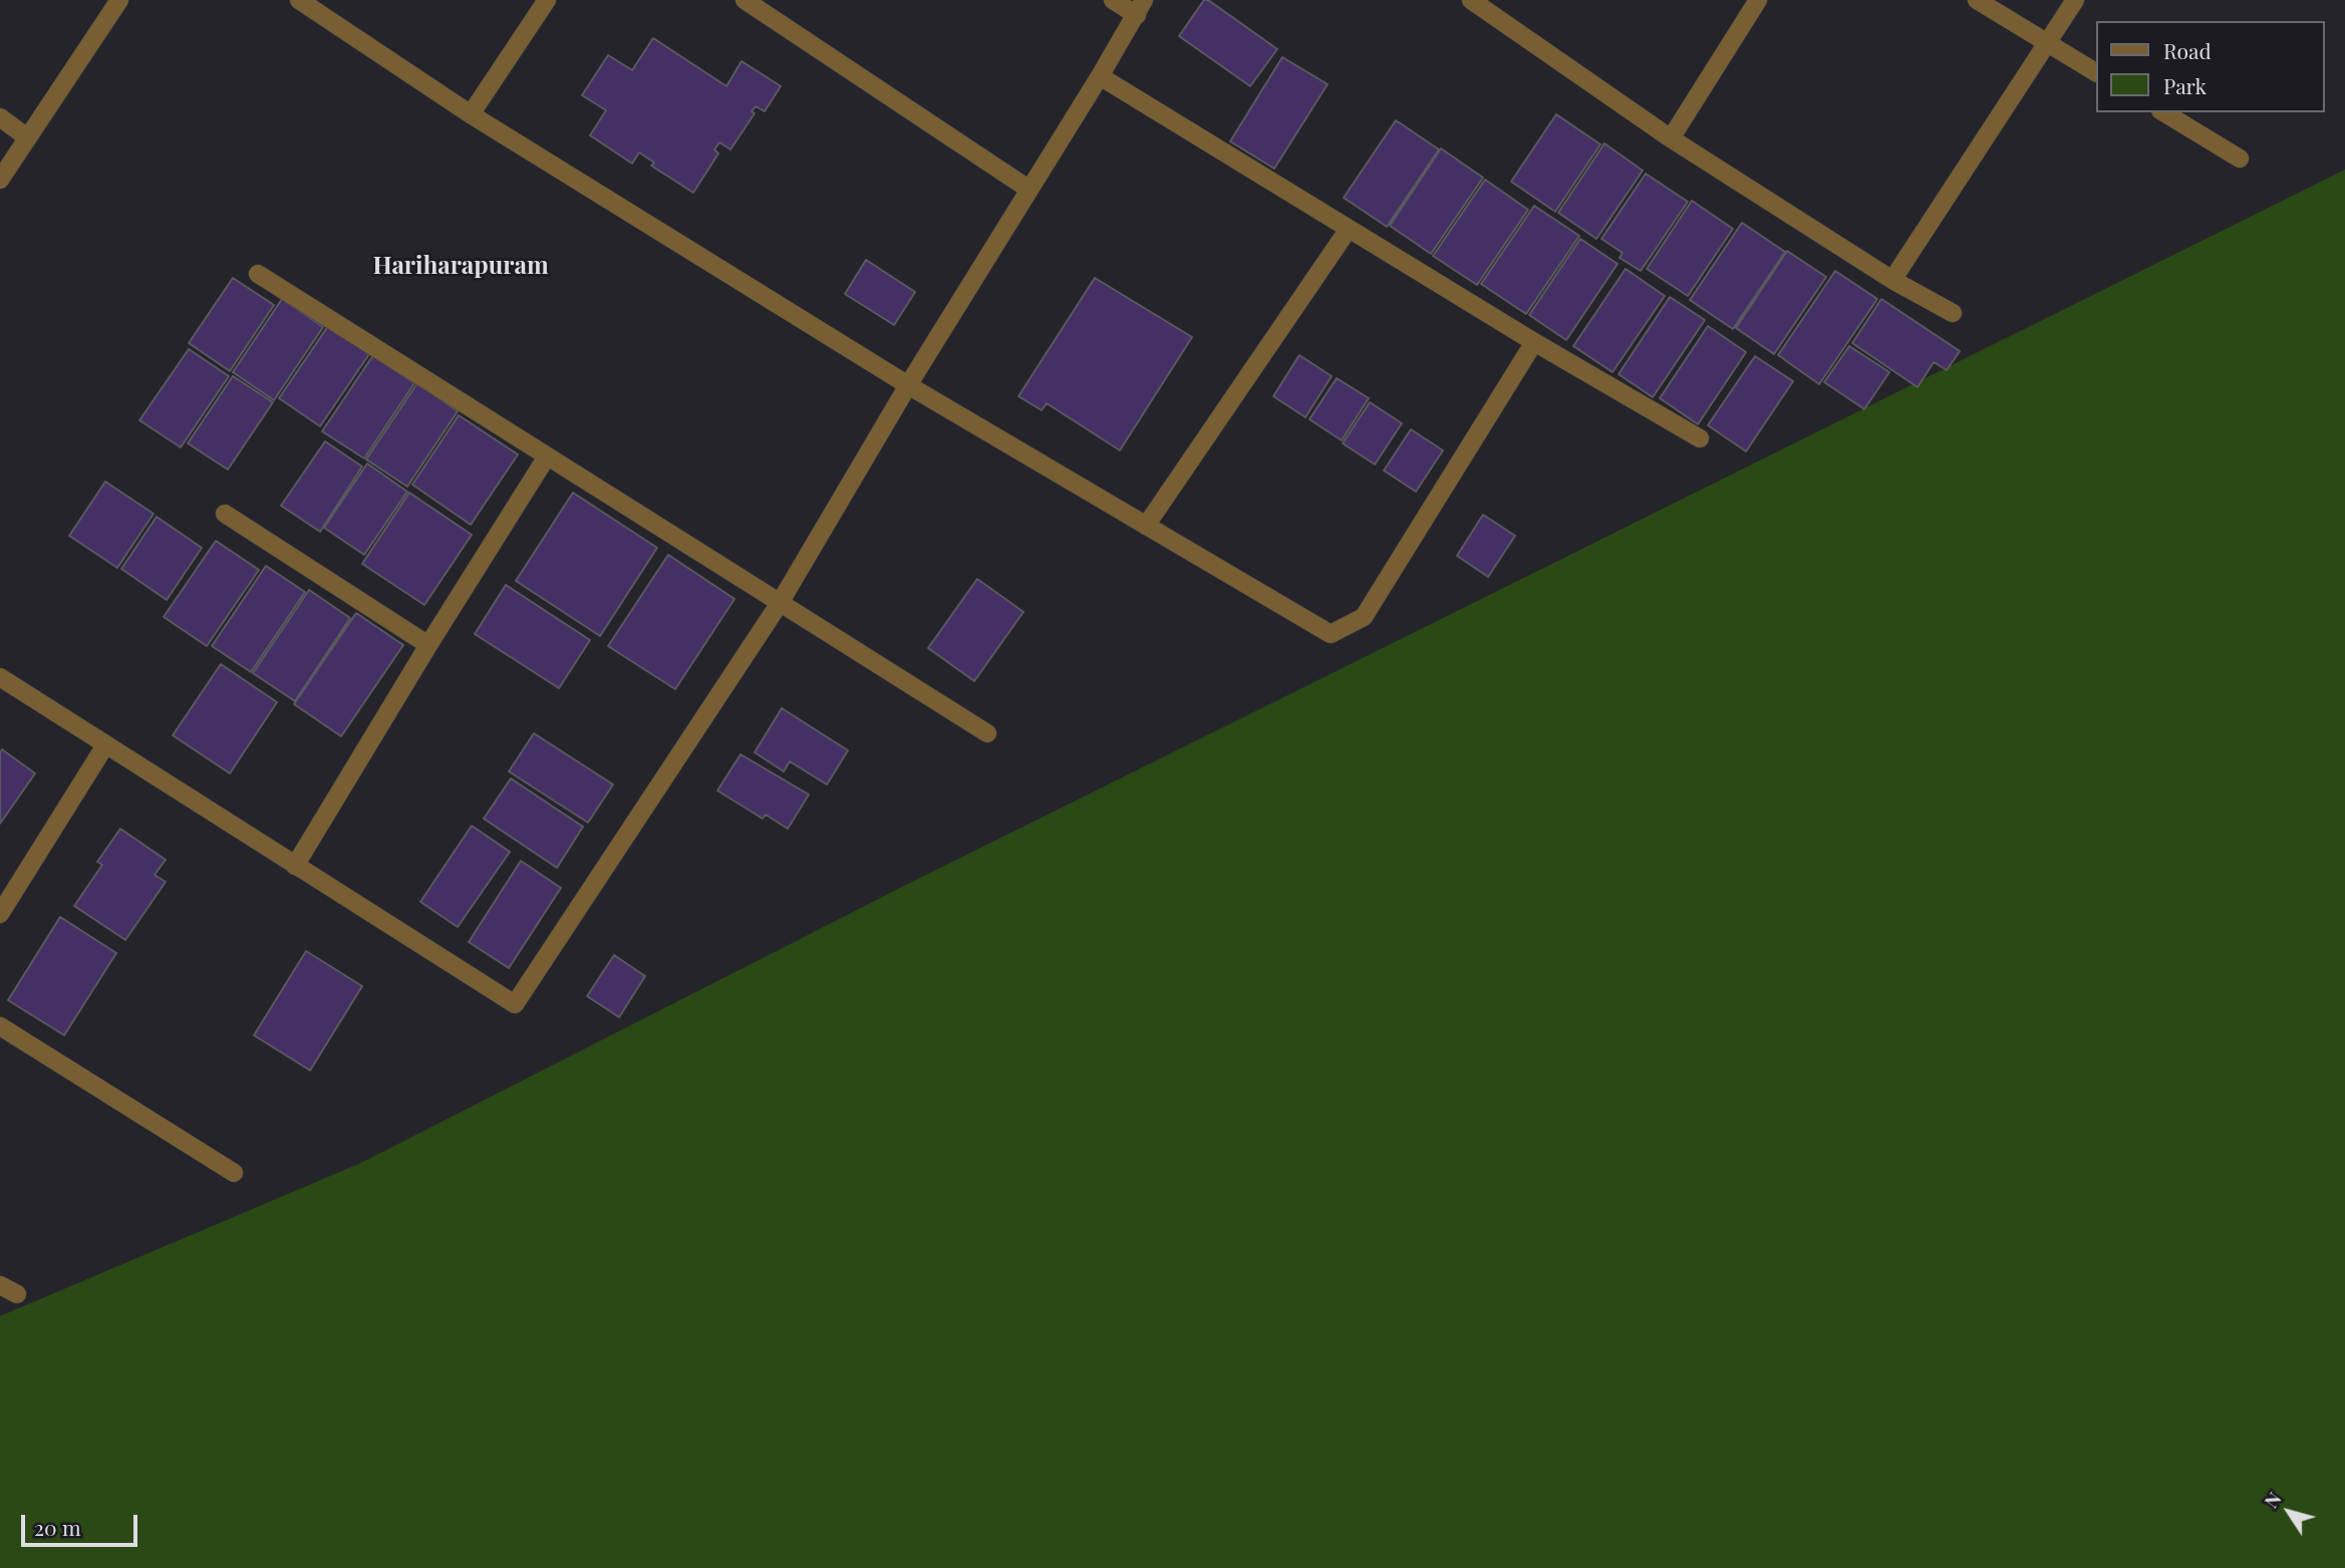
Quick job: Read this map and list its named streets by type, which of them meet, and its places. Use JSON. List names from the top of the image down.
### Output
{
  "districts": ["Hariharapuram"],
  "legend": ["Road", "Park"],
  "scale_bar": "20 m",
  "north": "top left"
}
